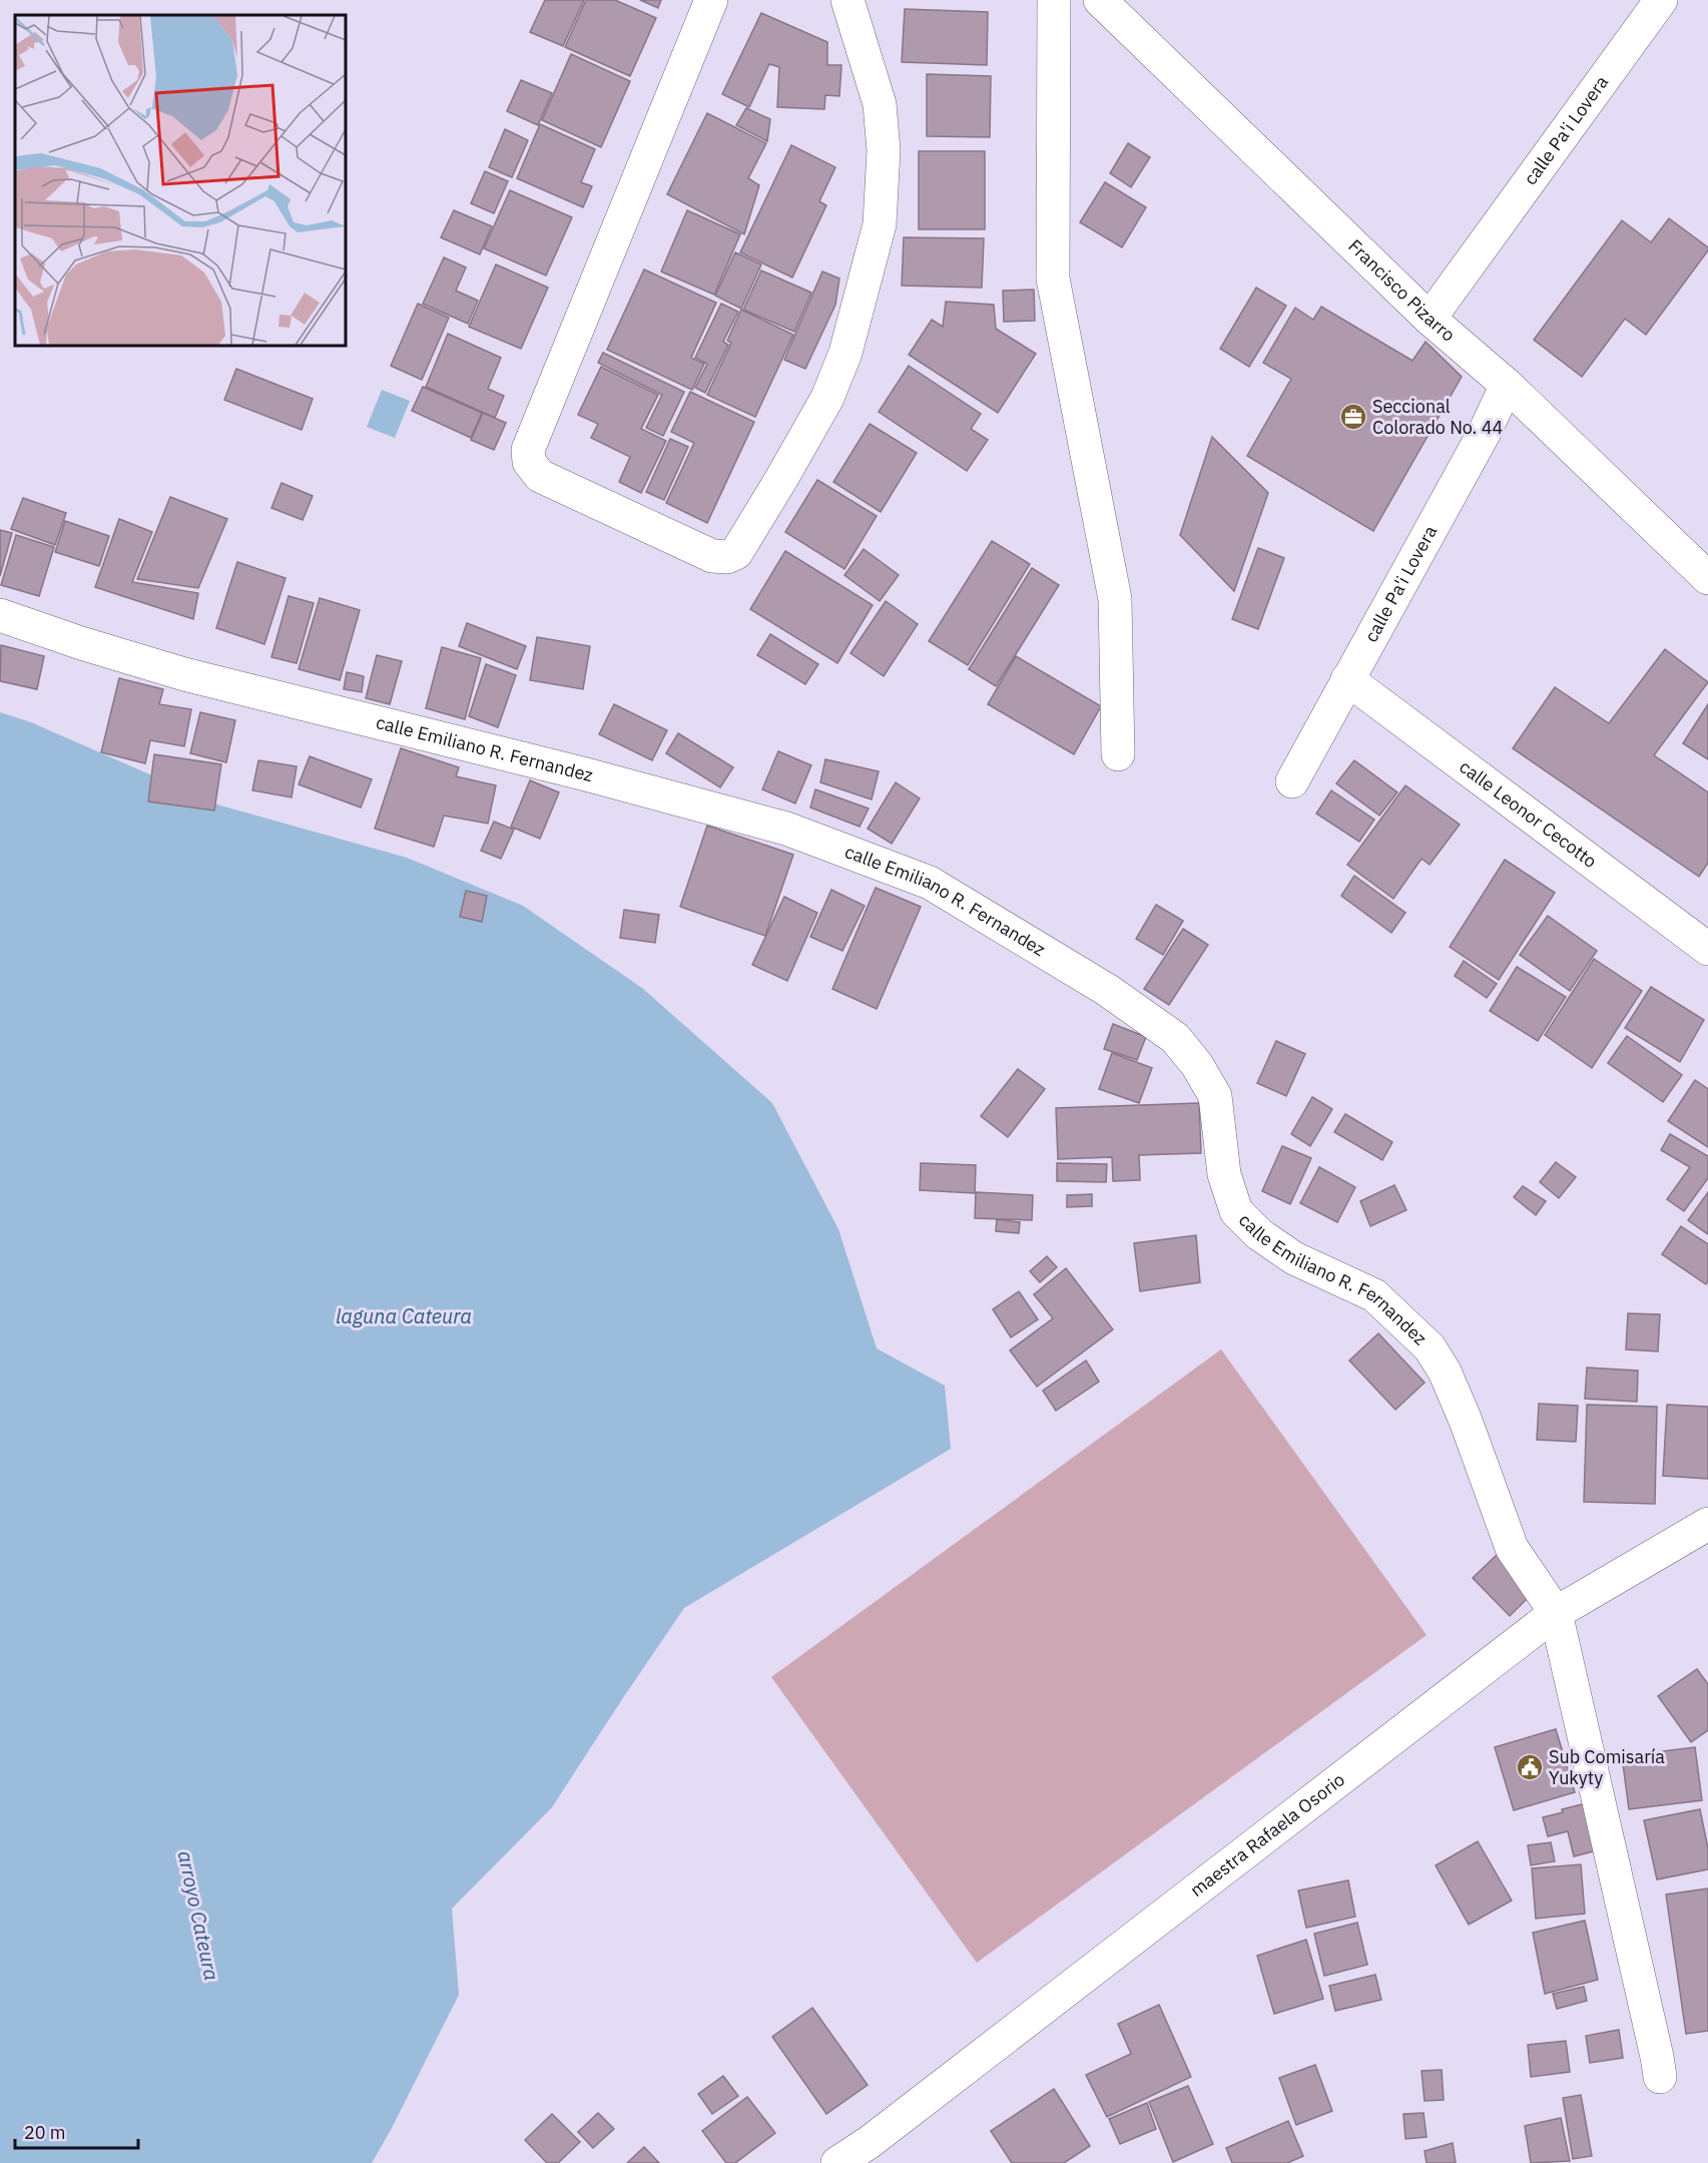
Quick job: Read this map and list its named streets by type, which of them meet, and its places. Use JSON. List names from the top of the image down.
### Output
{
  "streets": {
    "street": [
      "calle Pa'i Lovera",
      "Francisco Pizarro",
      "calle Emiliano R. Fernandez",
      "calle Leonor Cecotto",
      "maestra Rafaela Osorio"
    ]
  },
  "crossings": [
    ["calle Pa'i Lovera", "Francisco Pizarro"],
    ["calle Pa'i Lovera", "calle Leonor Cecotto"],
    ["calle Emiliano R. Fernandez", "maestra Rafaela Osorio"]
  ],
  "water": ["laguna Cateura", "arroyo Cateura"],
  "places": {
    "office": ["Seccional Colorado No. 44"],
    "public building": ["Sub Comisaría Yukyty"]
  },
  "scale_bar": "20 m"
}
